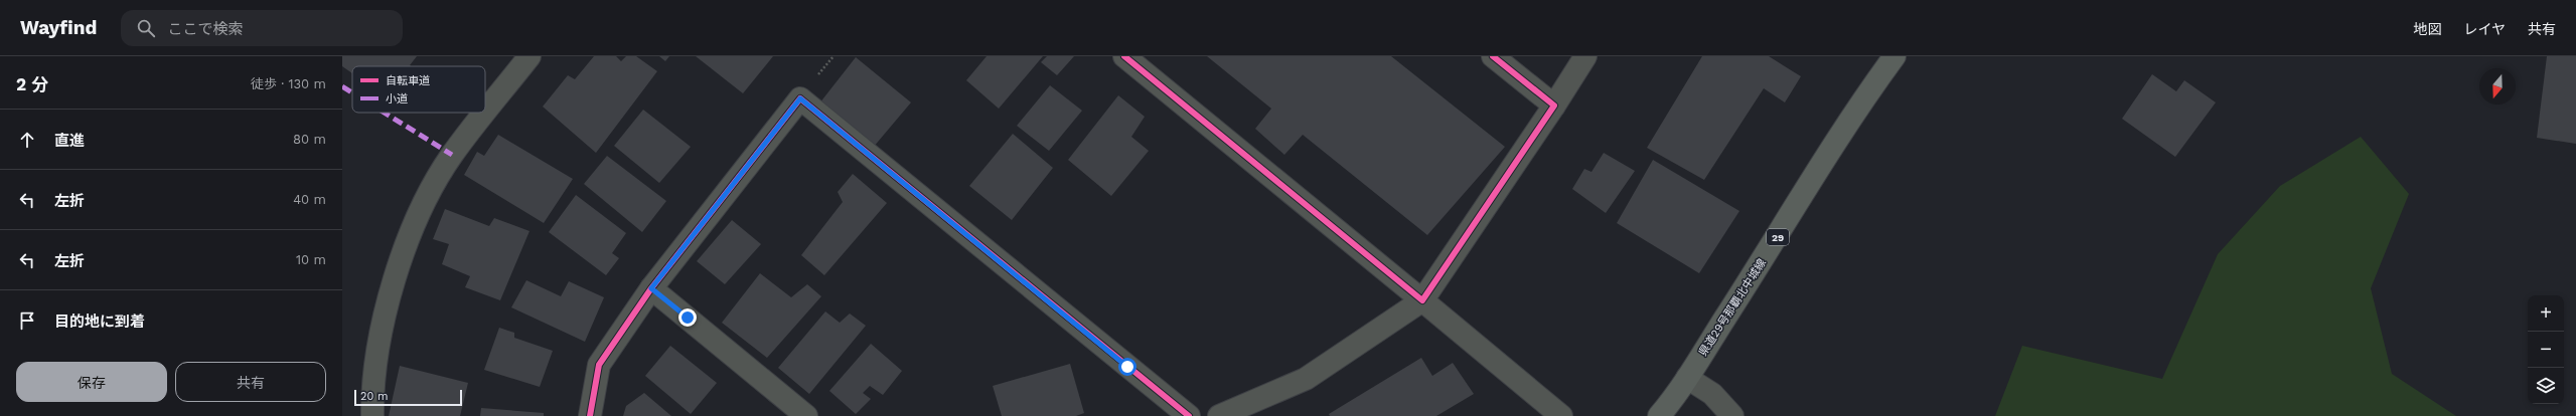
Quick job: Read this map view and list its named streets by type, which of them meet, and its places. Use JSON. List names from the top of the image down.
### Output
{
  "streets": {
    "main road": ["29", "県道29号那覇北中城線"]
  },
  "legend": ["自転車道", "小道"],
  "scale_bar": "20 m",
  "north": "bottom",
  "page": {
    "header": "Wayfind",
    "search": "ここで検索",
    "nav": ["地図", "レイヤ", "共有"],
    "heading": ["2 分", "徒歩 · 130 m"],
    "list": [
      ["直進", "80 m"],
      ["左折", "40 m"],
      ["左折", "10 m"],
      "目的地に到着"
    ],
    "map_buttons": ["+", "−"],
    "buttons": ["保存", "共有"],
    "scale": "20 m"
  }
}
